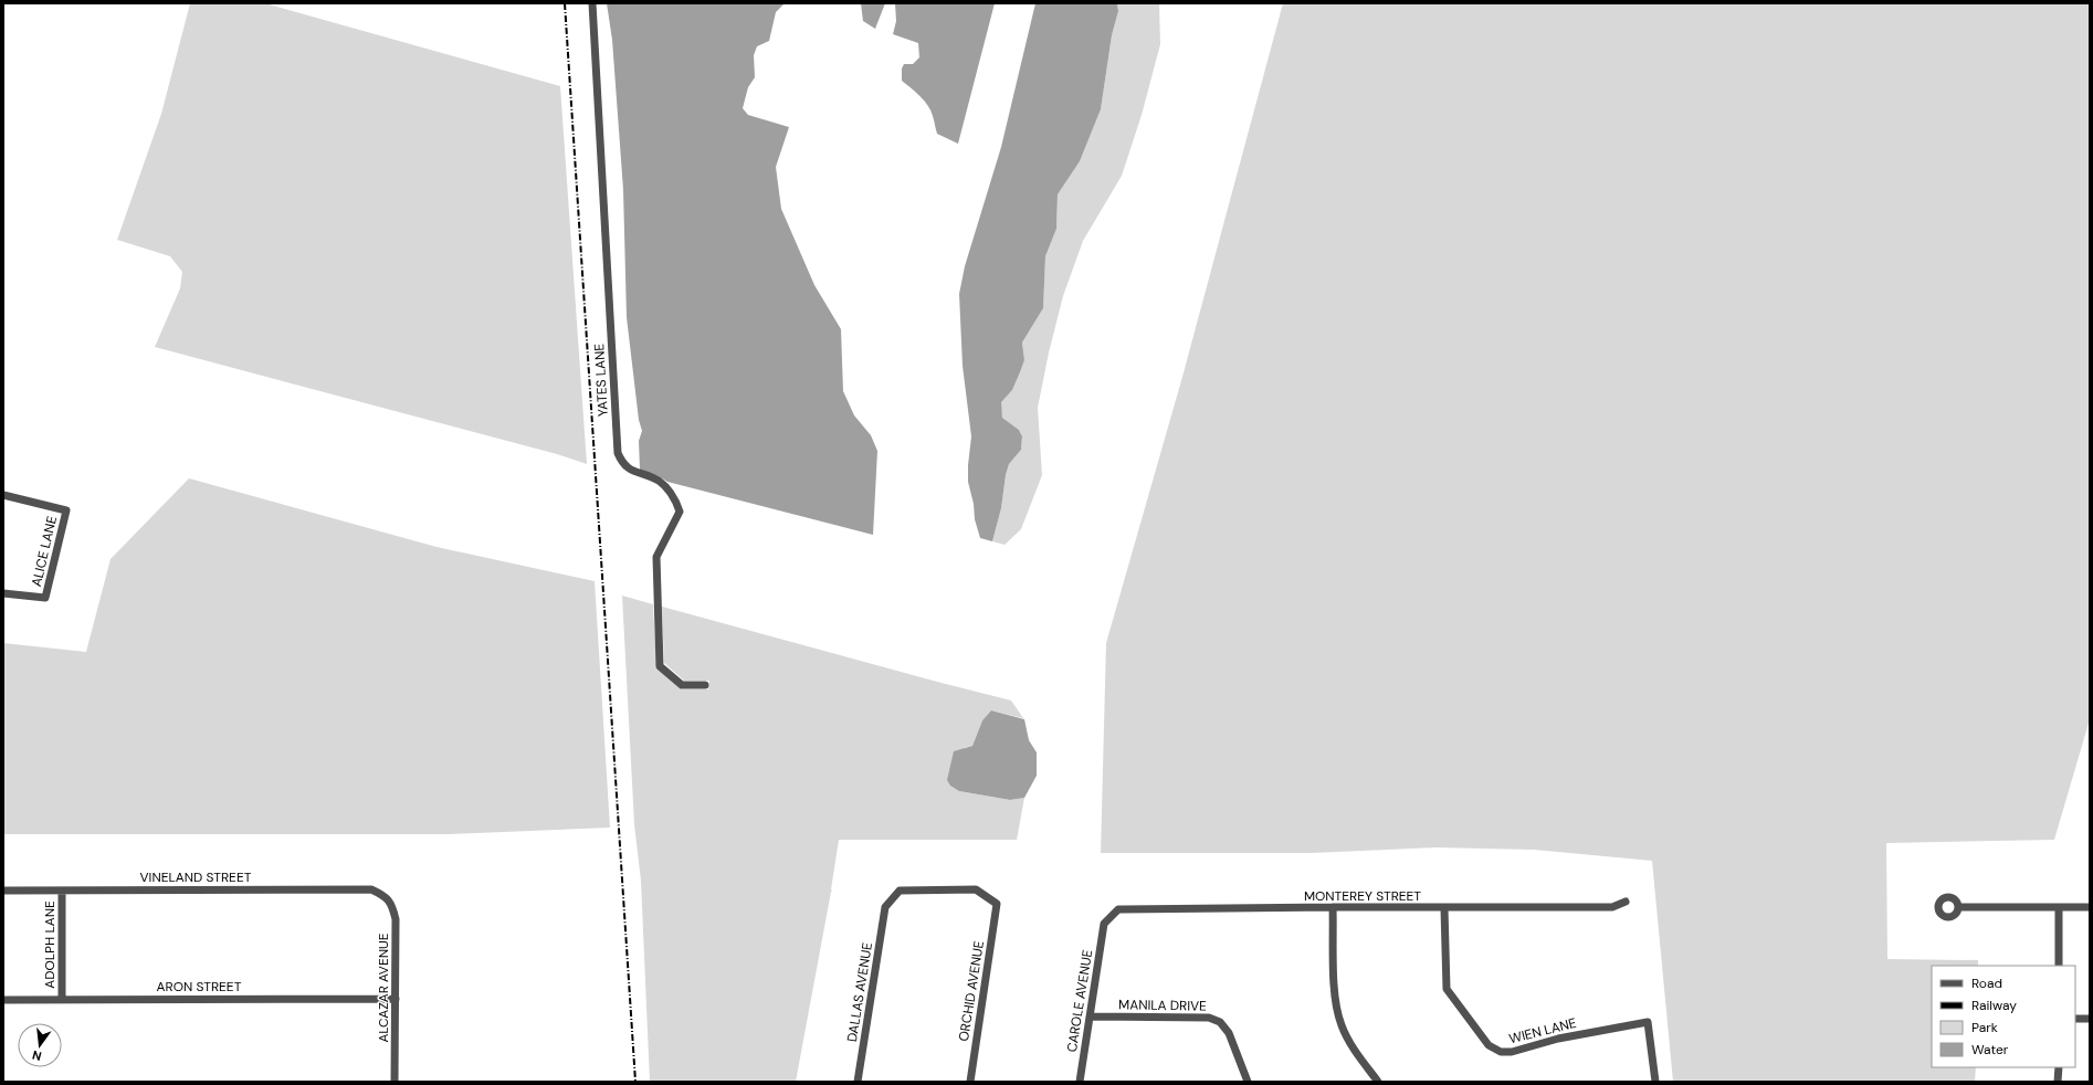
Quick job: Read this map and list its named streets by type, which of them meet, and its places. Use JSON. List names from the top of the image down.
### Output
{
  "streets": {
    "street": [
      "YATES LANE",
      "ALICE LANE",
      "VINELAND STREET",
      "MONTEREY STREET",
      "ADOLPH LANE",
      "ARON STREET",
      "ALCAZAR AVENUE",
      "ORCHID AVENUE",
      "DALLAS AVENUE",
      "CAROLE AVENUE",
      "MANILA DRIVE",
      "WIEN LANE"
    ]
  },
  "crossings": [
    ["VINELAND STREET", "ADOLPH LANE"],
    ["VINELAND STREET", "ALCAZAR AVENUE"],
    ["MONTEREY STREET", "CAROLE AVENUE"],
    ["MONTEREY STREET", "WIEN LANE"],
    ["ADOLPH LANE", "ARON STREET"],
    ["ARON STREET", "ALCAZAR AVENUE"],
    ["ORCHID AVENUE", "DALLAS AVENUE"],
    ["CAROLE AVENUE", "MANILA DRIVE"]
  ],
  "legend": [
    "Road",
    "Railway",
    "Park",
    "Water"
  ],
  "north": "bottom"
}
